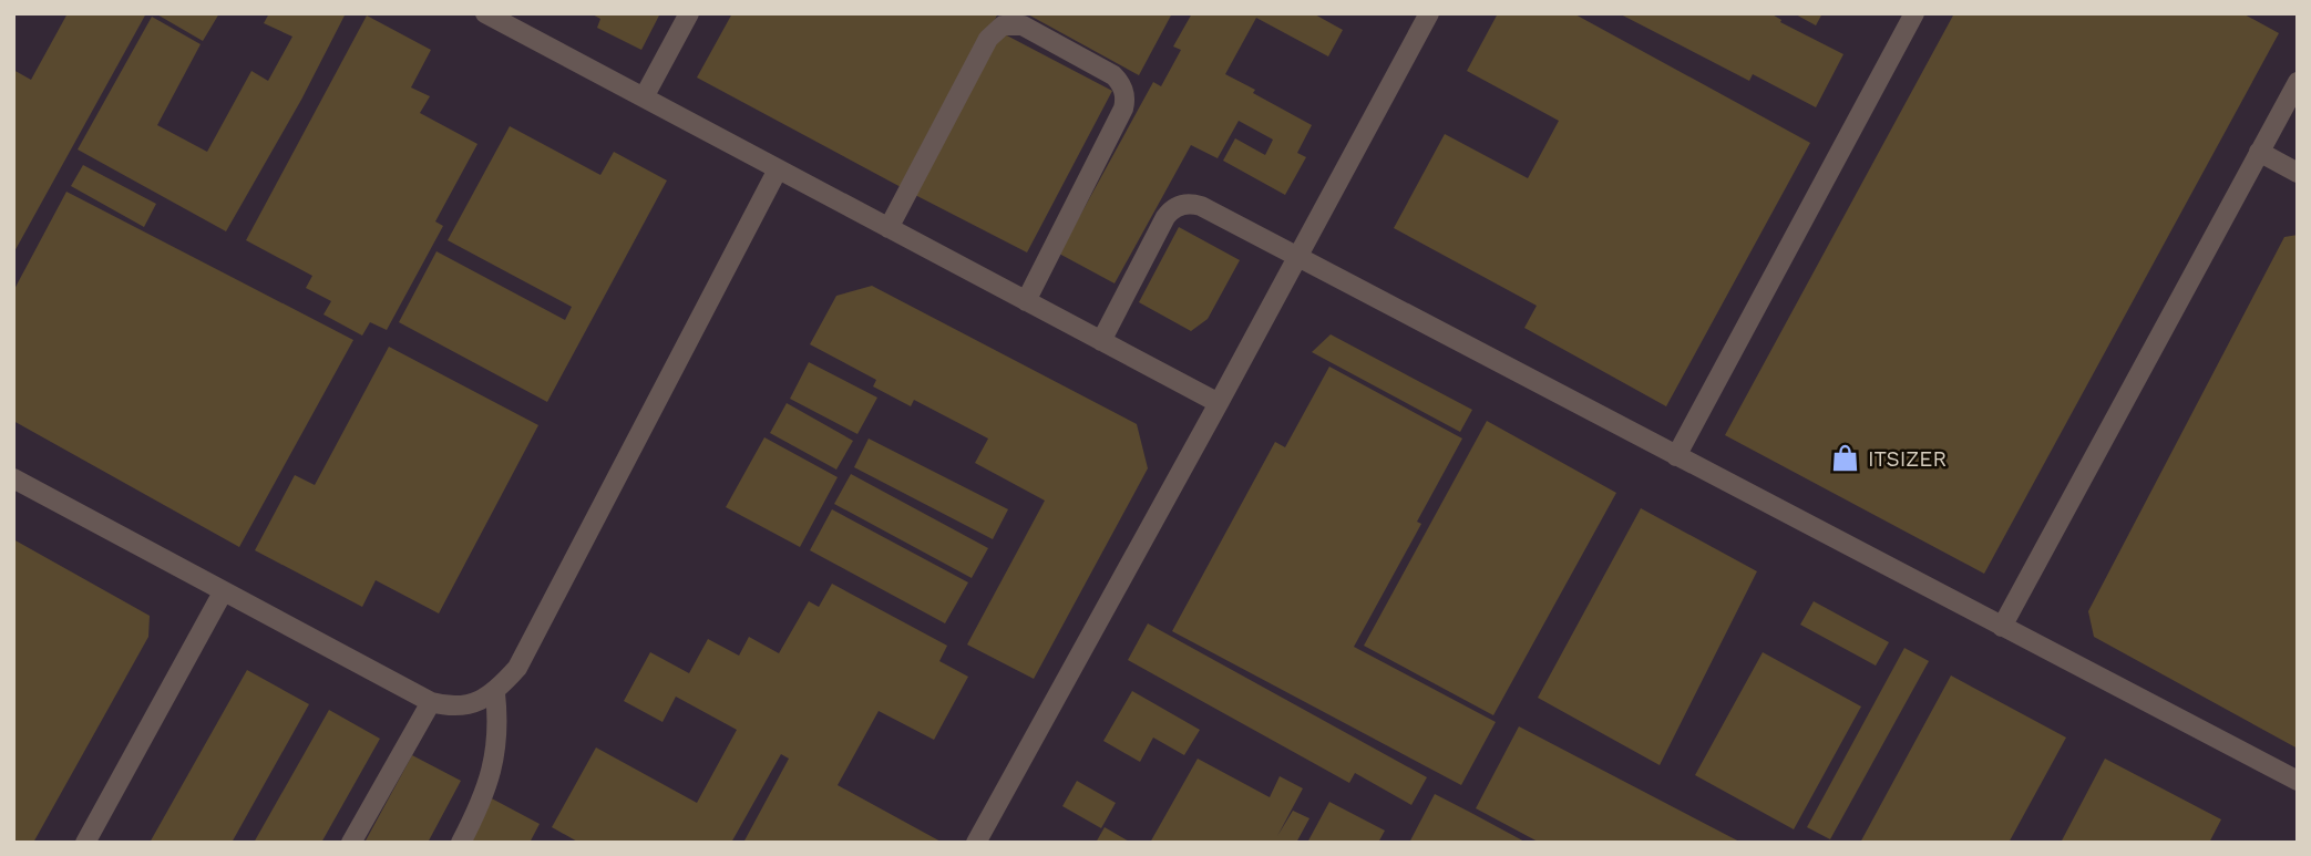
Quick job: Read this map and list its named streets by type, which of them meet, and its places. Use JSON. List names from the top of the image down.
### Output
{
  "places": {
    "shop": ["ITSIZER"]
  }
}
